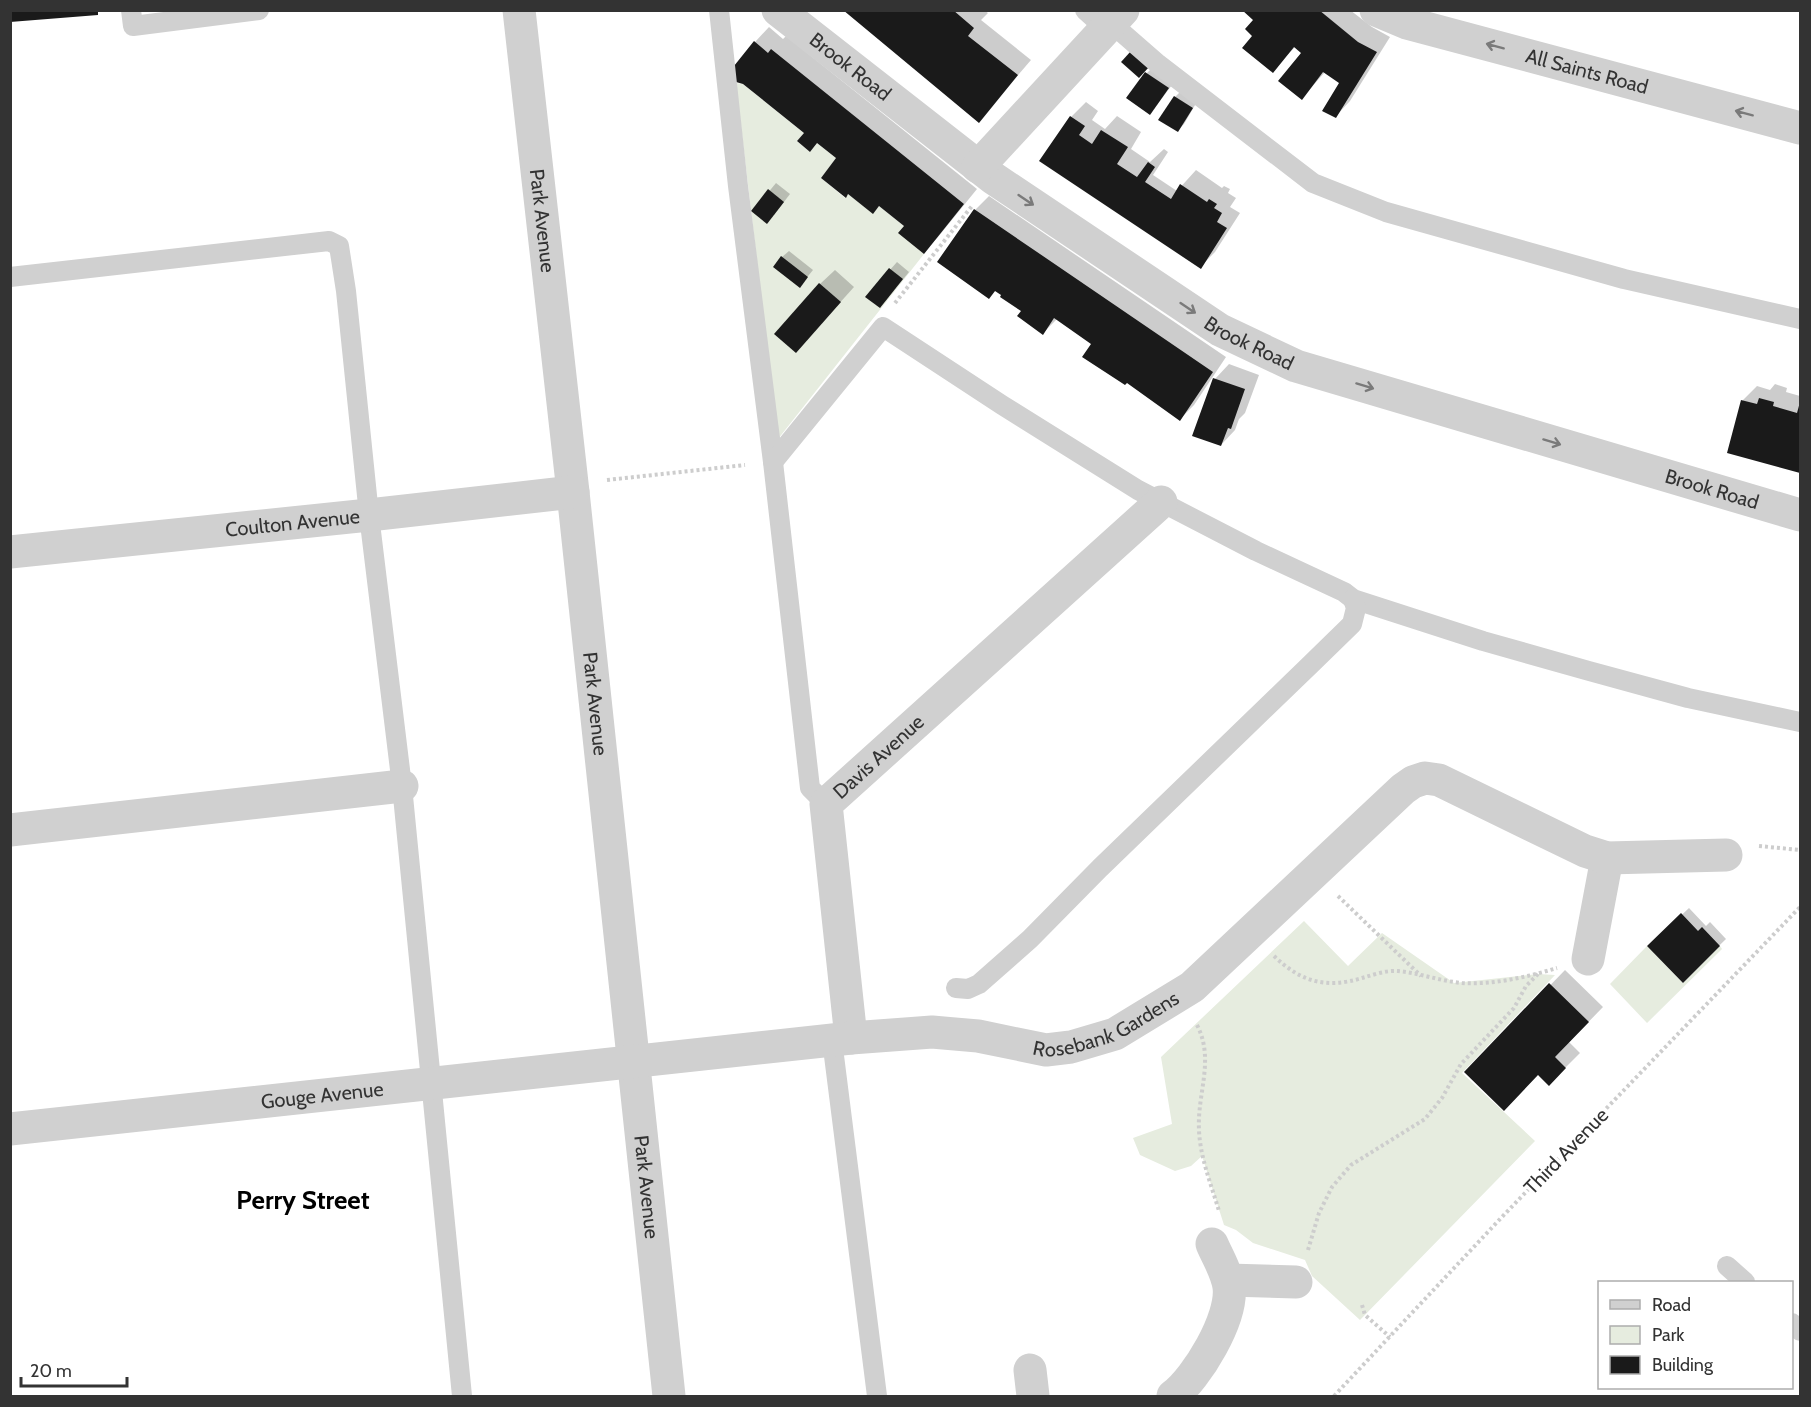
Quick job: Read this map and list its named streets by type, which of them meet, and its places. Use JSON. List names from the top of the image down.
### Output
{
  "streets": {
    "street": [
      "Brook Road",
      "All Saints Road",
      "Park Avenue",
      "Coulton Avenue",
      "Davis Avenue",
      "Rosebank Gardens",
      "Gouge Avenue"
    ],
    "path": ["Third Avenue"]
  },
  "crossings": [
    ["Park Avenue", "Coulton Avenue"],
    ["Park Avenue", "Gouge Avenue"],
    ["Davis Avenue", "Rosebank Gardens"]
  ],
  "one_way": ["Brook Road", "All Saints Road"],
  "districts": ["Perry Street"],
  "legend": ["Road", "Park", "Building"],
  "scale_bar": "20 m"
}
